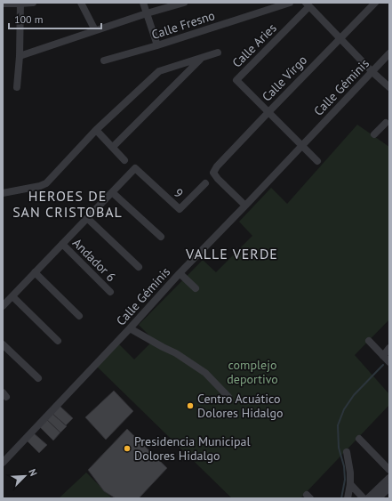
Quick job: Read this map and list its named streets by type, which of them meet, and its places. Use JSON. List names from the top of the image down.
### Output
{
  "streets": {
    "street": [
      "Calle Fresno",
      "Calle Aries",
      "Calle Virgo",
      "Calle Géminis",
      "9",
      "Andador 6"
    ]
  },
  "crossings": [
    ["Calle Aries", "Calle Virgo"],
    ["Calle Aries", "Calle Géminis"],
    ["Calle Virgo", "Calle Géminis"]
  ],
  "districts": ["HEROES DE SAN CRISTOBAL", "VALLE VERDE"],
  "parks": ["complejo deportivo"],
  "places": ["Centro Acuático Dolores Hidalgo", "Presidencia Municipal Dolores Hidalgo"],
  "scale_bar": "100 m",
  "north": "top right"
}
